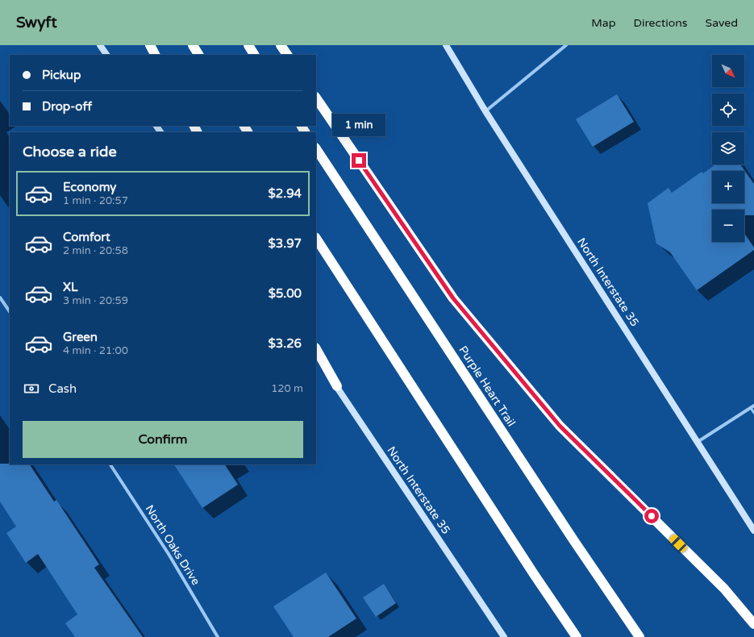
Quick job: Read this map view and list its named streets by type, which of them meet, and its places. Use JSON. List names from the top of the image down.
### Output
{
  "streets": {
    "highway": ["Purple Heart Trail"],
    "main road": ["North Interstate 35"],
    "street": ["North Oaks Drive"]
  },
  "north": "bottom right",
  "page": {
    "header": "Swyft",
    "nav": ["Map", "Directions", "Saved"],
    "map_buttons": ["+", "−"],
    "banner": ["Pickup", "Drop-off"],
    "bubble": "1 min",
    "heading": "Choose a ride",
    "list": [
      {
        "name": "Economy",
        "note": "1 min · 20:57",
        "value": "$2.94"
      },
      {
        "name": "Comfort",
        "note": "2 min · 20:58",
        "value": "$3.97"
      },
      {
        "name": "XL",
        "note": "3 min · 20:59",
        "value": "$5.00"
      },
      {
        "name": "Green",
        "note": "4 min · 21:00",
        "value": "$3.26"
      }
    ],
    "pay": ["Cash", "120 m"],
    "buttons": "Confirm"
  }
}
